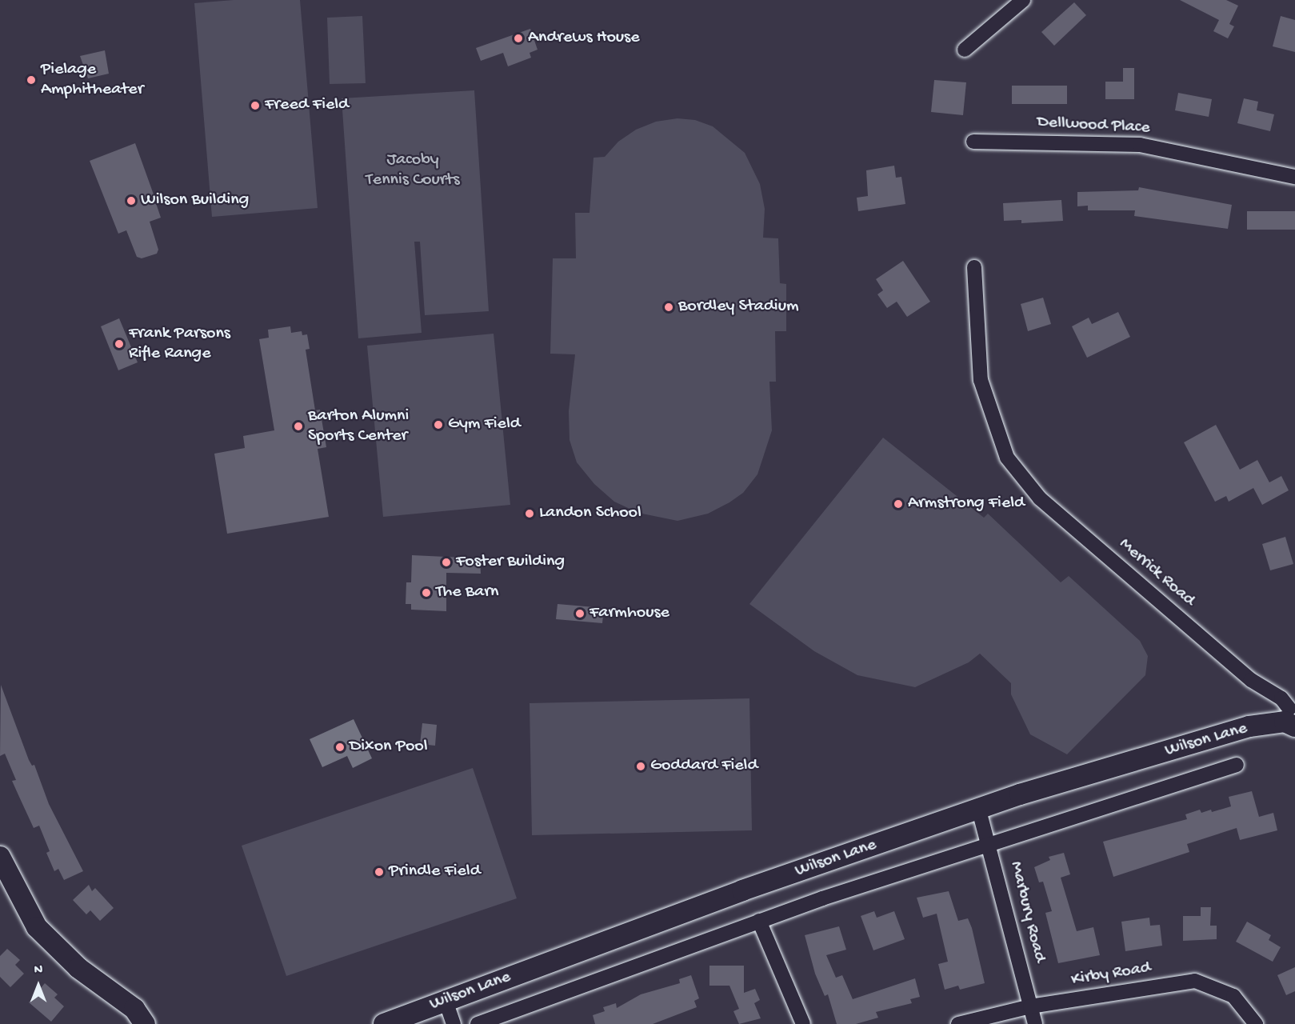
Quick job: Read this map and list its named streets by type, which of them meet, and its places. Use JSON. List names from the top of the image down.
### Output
{
  "streets": {
    "main road": ["Wilson Lane"],
    "street": [
      "Dellwood Place",
      "Merrick Road",
      "Marbury Road",
      "Kirby Road"
    ]
  },
  "crossings": [
    ["Merrick Road", "Wilson Lane"],
    ["Wilson Lane", "Marbury Road"],
    ["Marbury Road", "Kirby Road"]
  ],
  "parks": ["Jacoby Tennis Courts"],
  "places": [
    "Andrews House",
    "Pielage Amphitheater",
    "Freed Field",
    "Wilson Building",
    "Bordley Stadium",
    "Frank Parsons Rifle Range",
    "Gym Field",
    "Barton Alumni Sports Center",
    "Armstrong Field",
    "Landon School",
    "Foster Building",
    "The Barn",
    "Farmhouse",
    "Dixon Pool",
    "Goddard Field",
    "Prindle Field"
  ],
  "north": "top"
}
